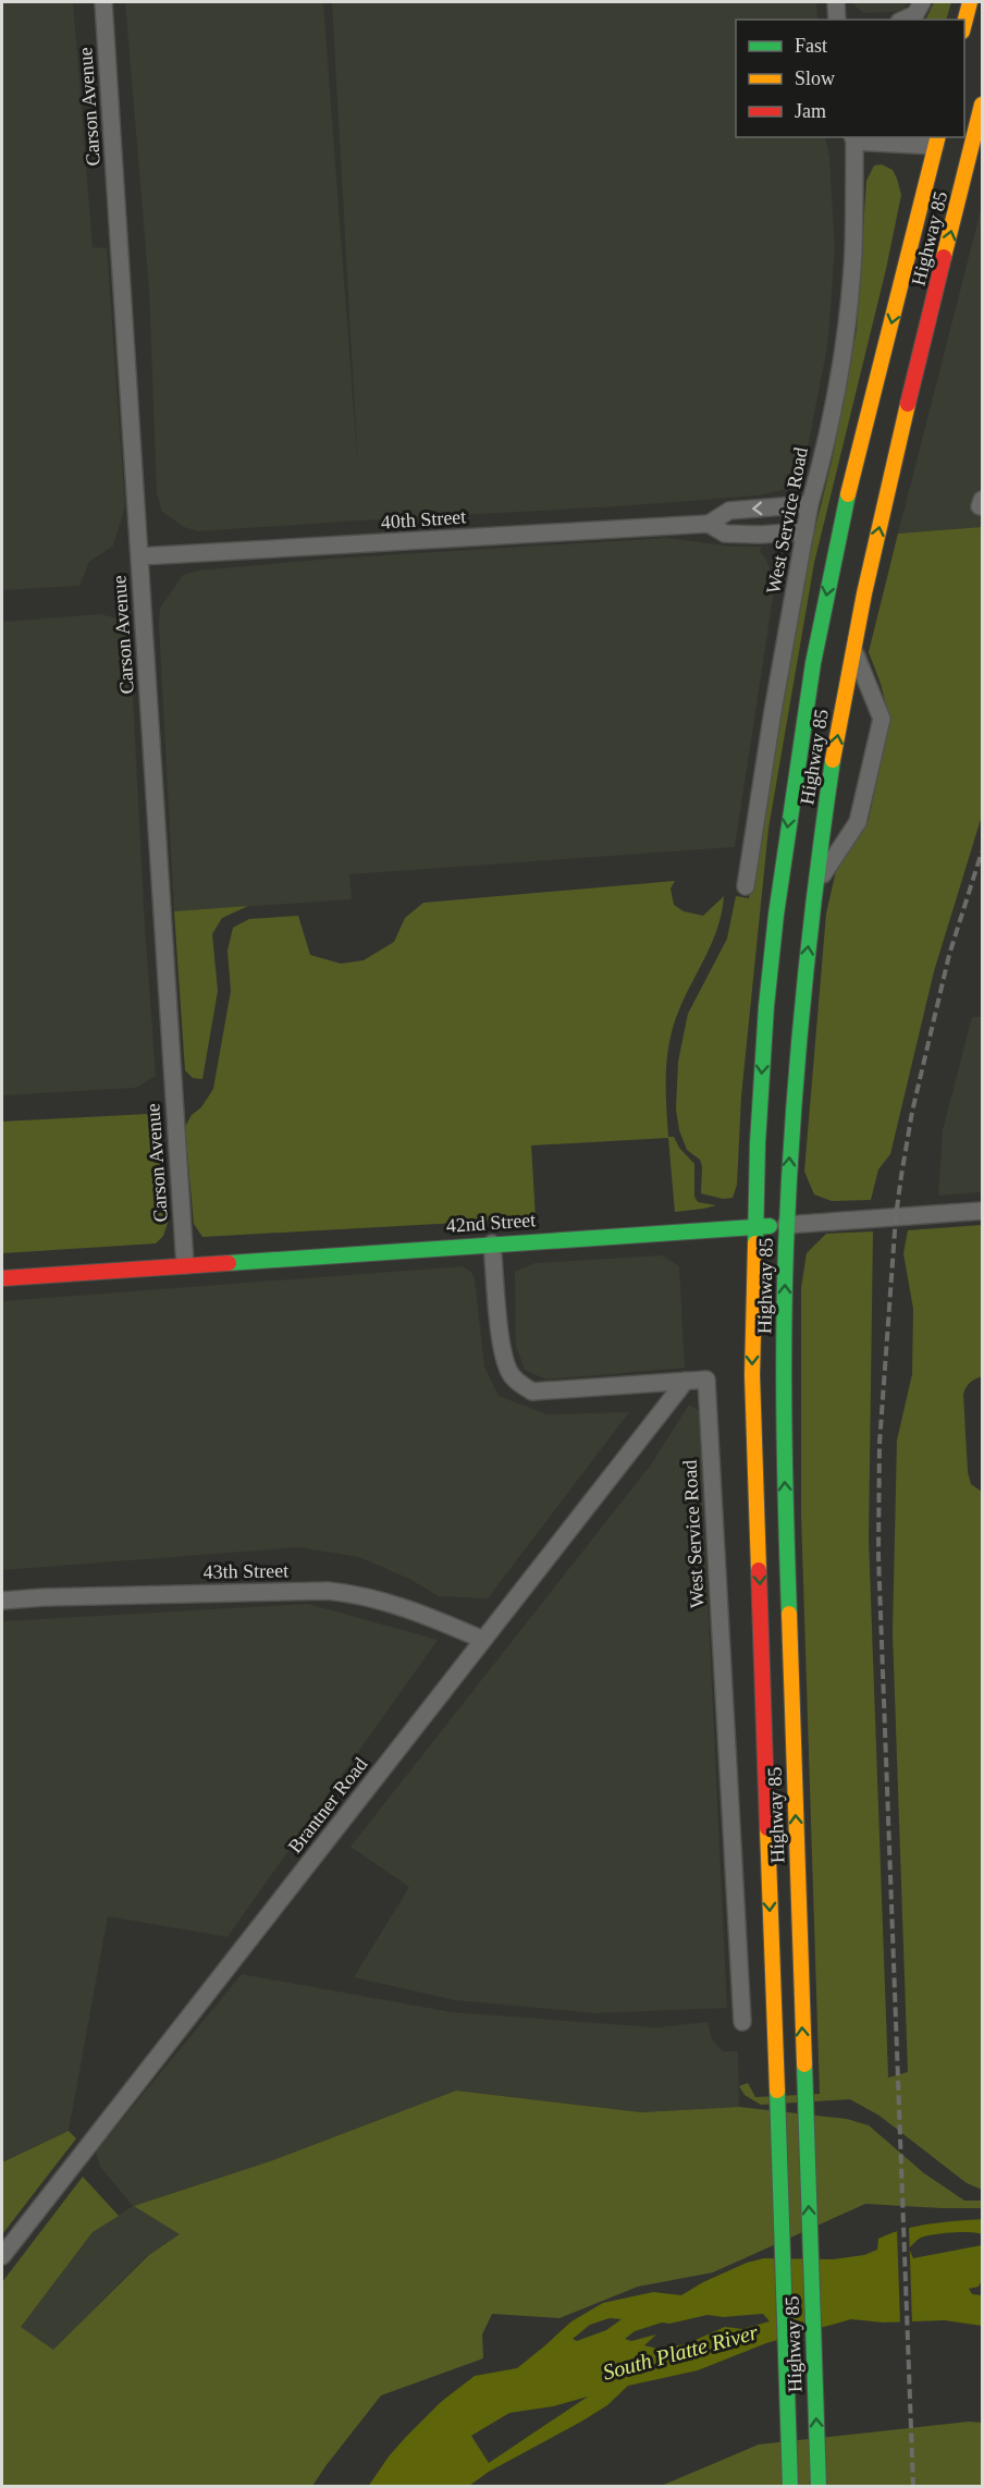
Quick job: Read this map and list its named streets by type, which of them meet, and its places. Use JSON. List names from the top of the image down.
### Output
{
  "streets": {
    "main road": ["Highway 85", "42nd Street"],
    "street": [
      "Carson Avenue",
      "40th Street",
      "West Service Road",
      "43th Street",
      "Brantner Road"
    ]
  },
  "crossings": [
    ["Carson Avenue", "40th Street"],
    ["Carson Avenue", "42nd Street"],
    ["Highway 85", "42nd Street"],
    ["40th Street", "West Service Road"],
    ["West Service Road", "Brantner Road"],
    ["43th Street", "Brantner Road"]
  ],
  "water": ["South Platte River"],
  "legend": ["Fast", "Slow", "Jam"]
}
